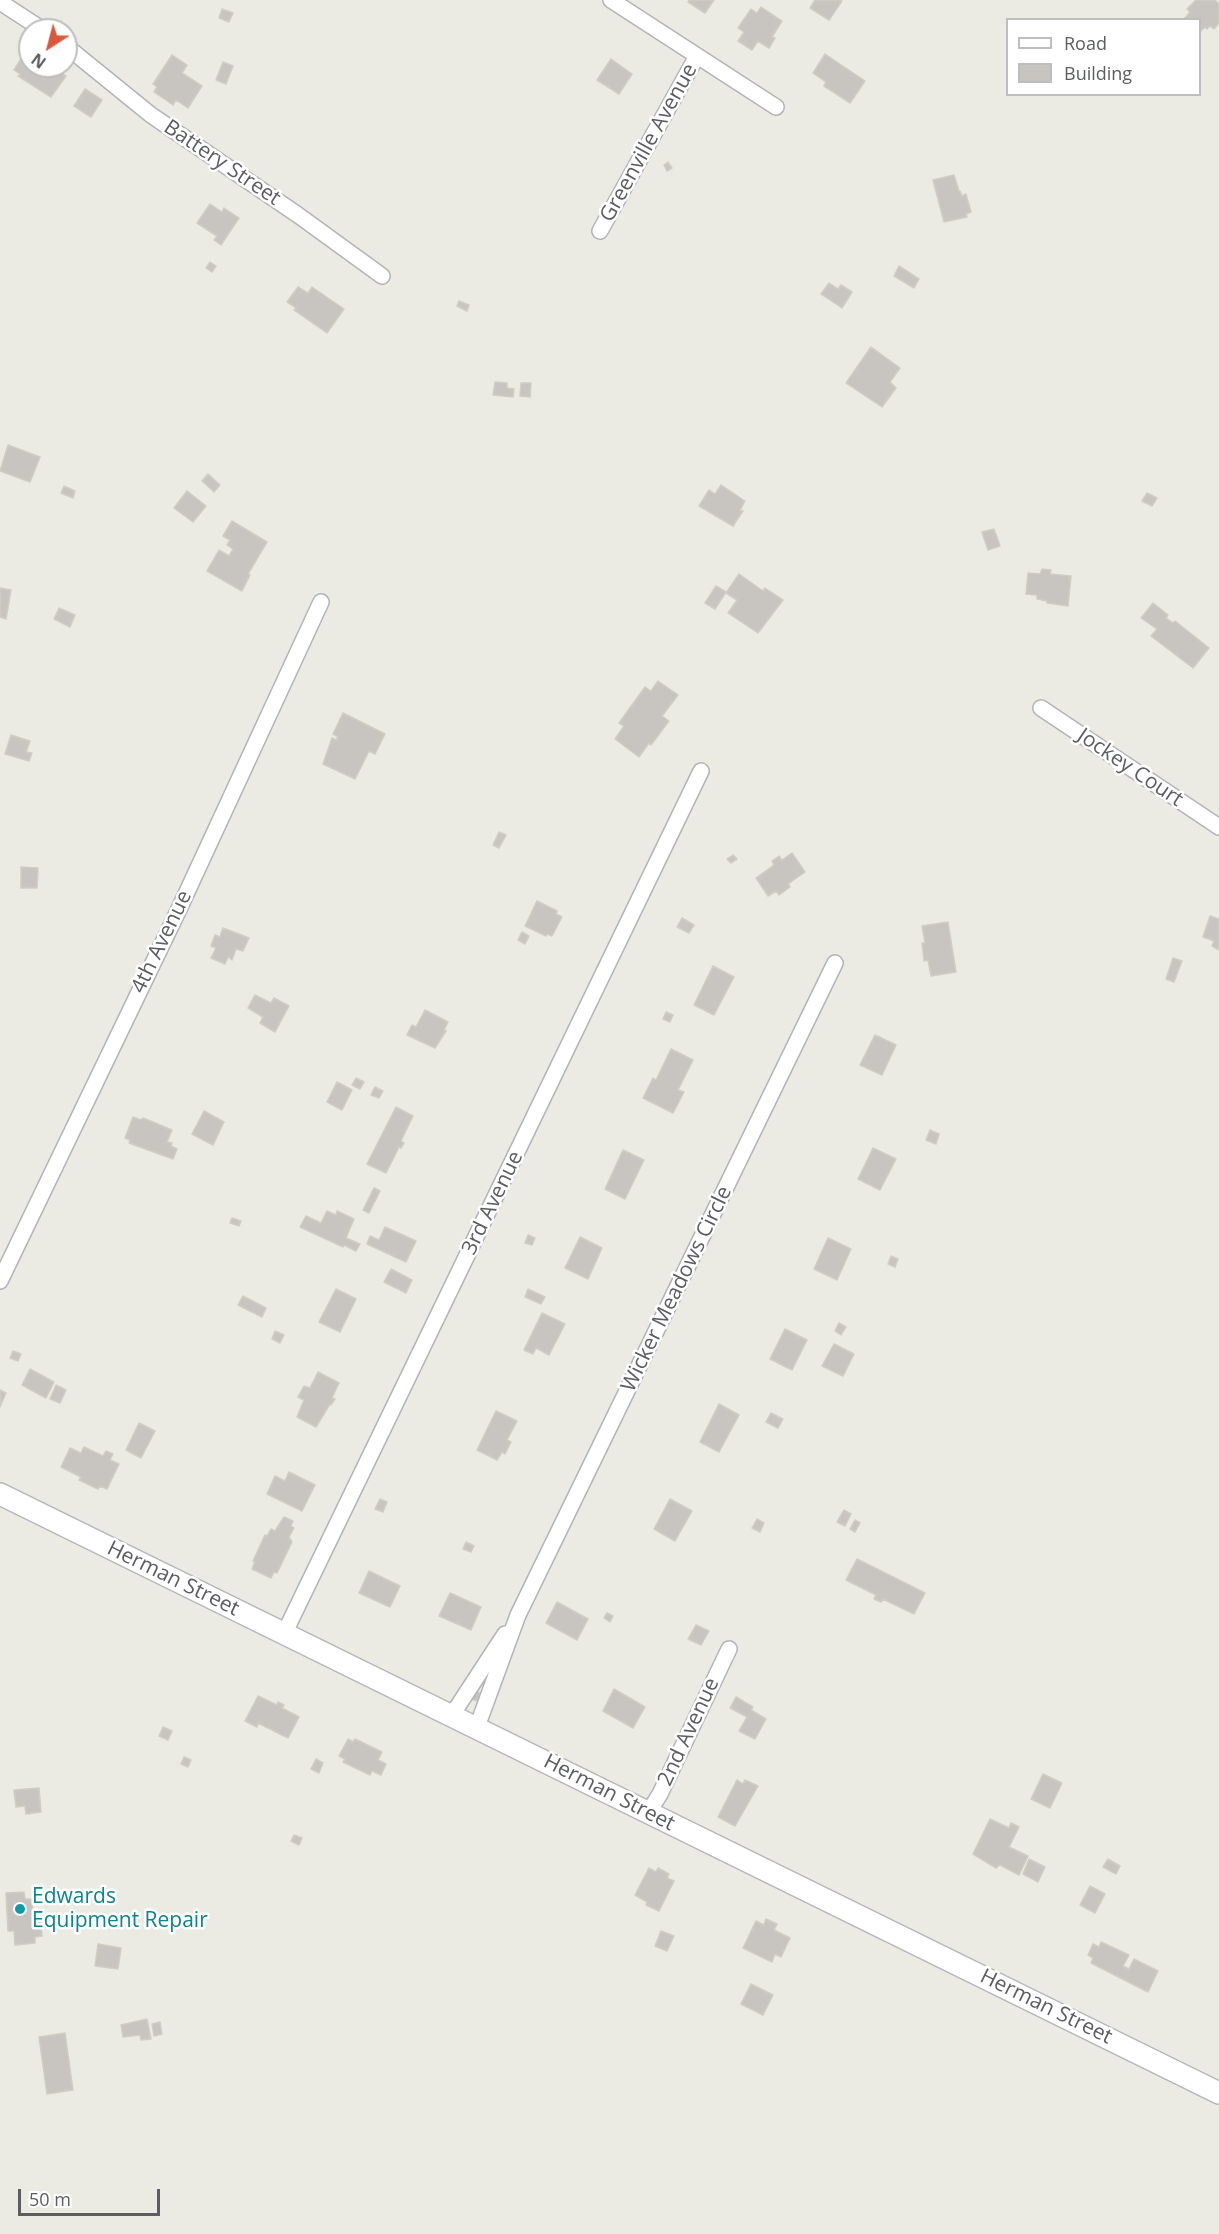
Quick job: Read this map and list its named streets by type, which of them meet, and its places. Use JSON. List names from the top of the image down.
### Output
{
  "streets": {
    "street": [
      "Greenville Avenue",
      "Battery Street",
      "Jockey Court",
      "4th Avenue",
      "3rd Avenue",
      "Wicker Meadows Circle",
      "Herman Street",
      "2nd Avenue"
    ]
  },
  "crossings": [
    ["3rd Avenue", "Herman Street"],
    ["Wicker Meadows Circle", "Herman Street"],
    ["Herman Street", "2nd Avenue"]
  ],
  "places": ["Edwards Equipment Repair"],
  "legend": ["Road", "Building"],
  "scale_bar": "50 m",
  "north": "bottom left"
}
